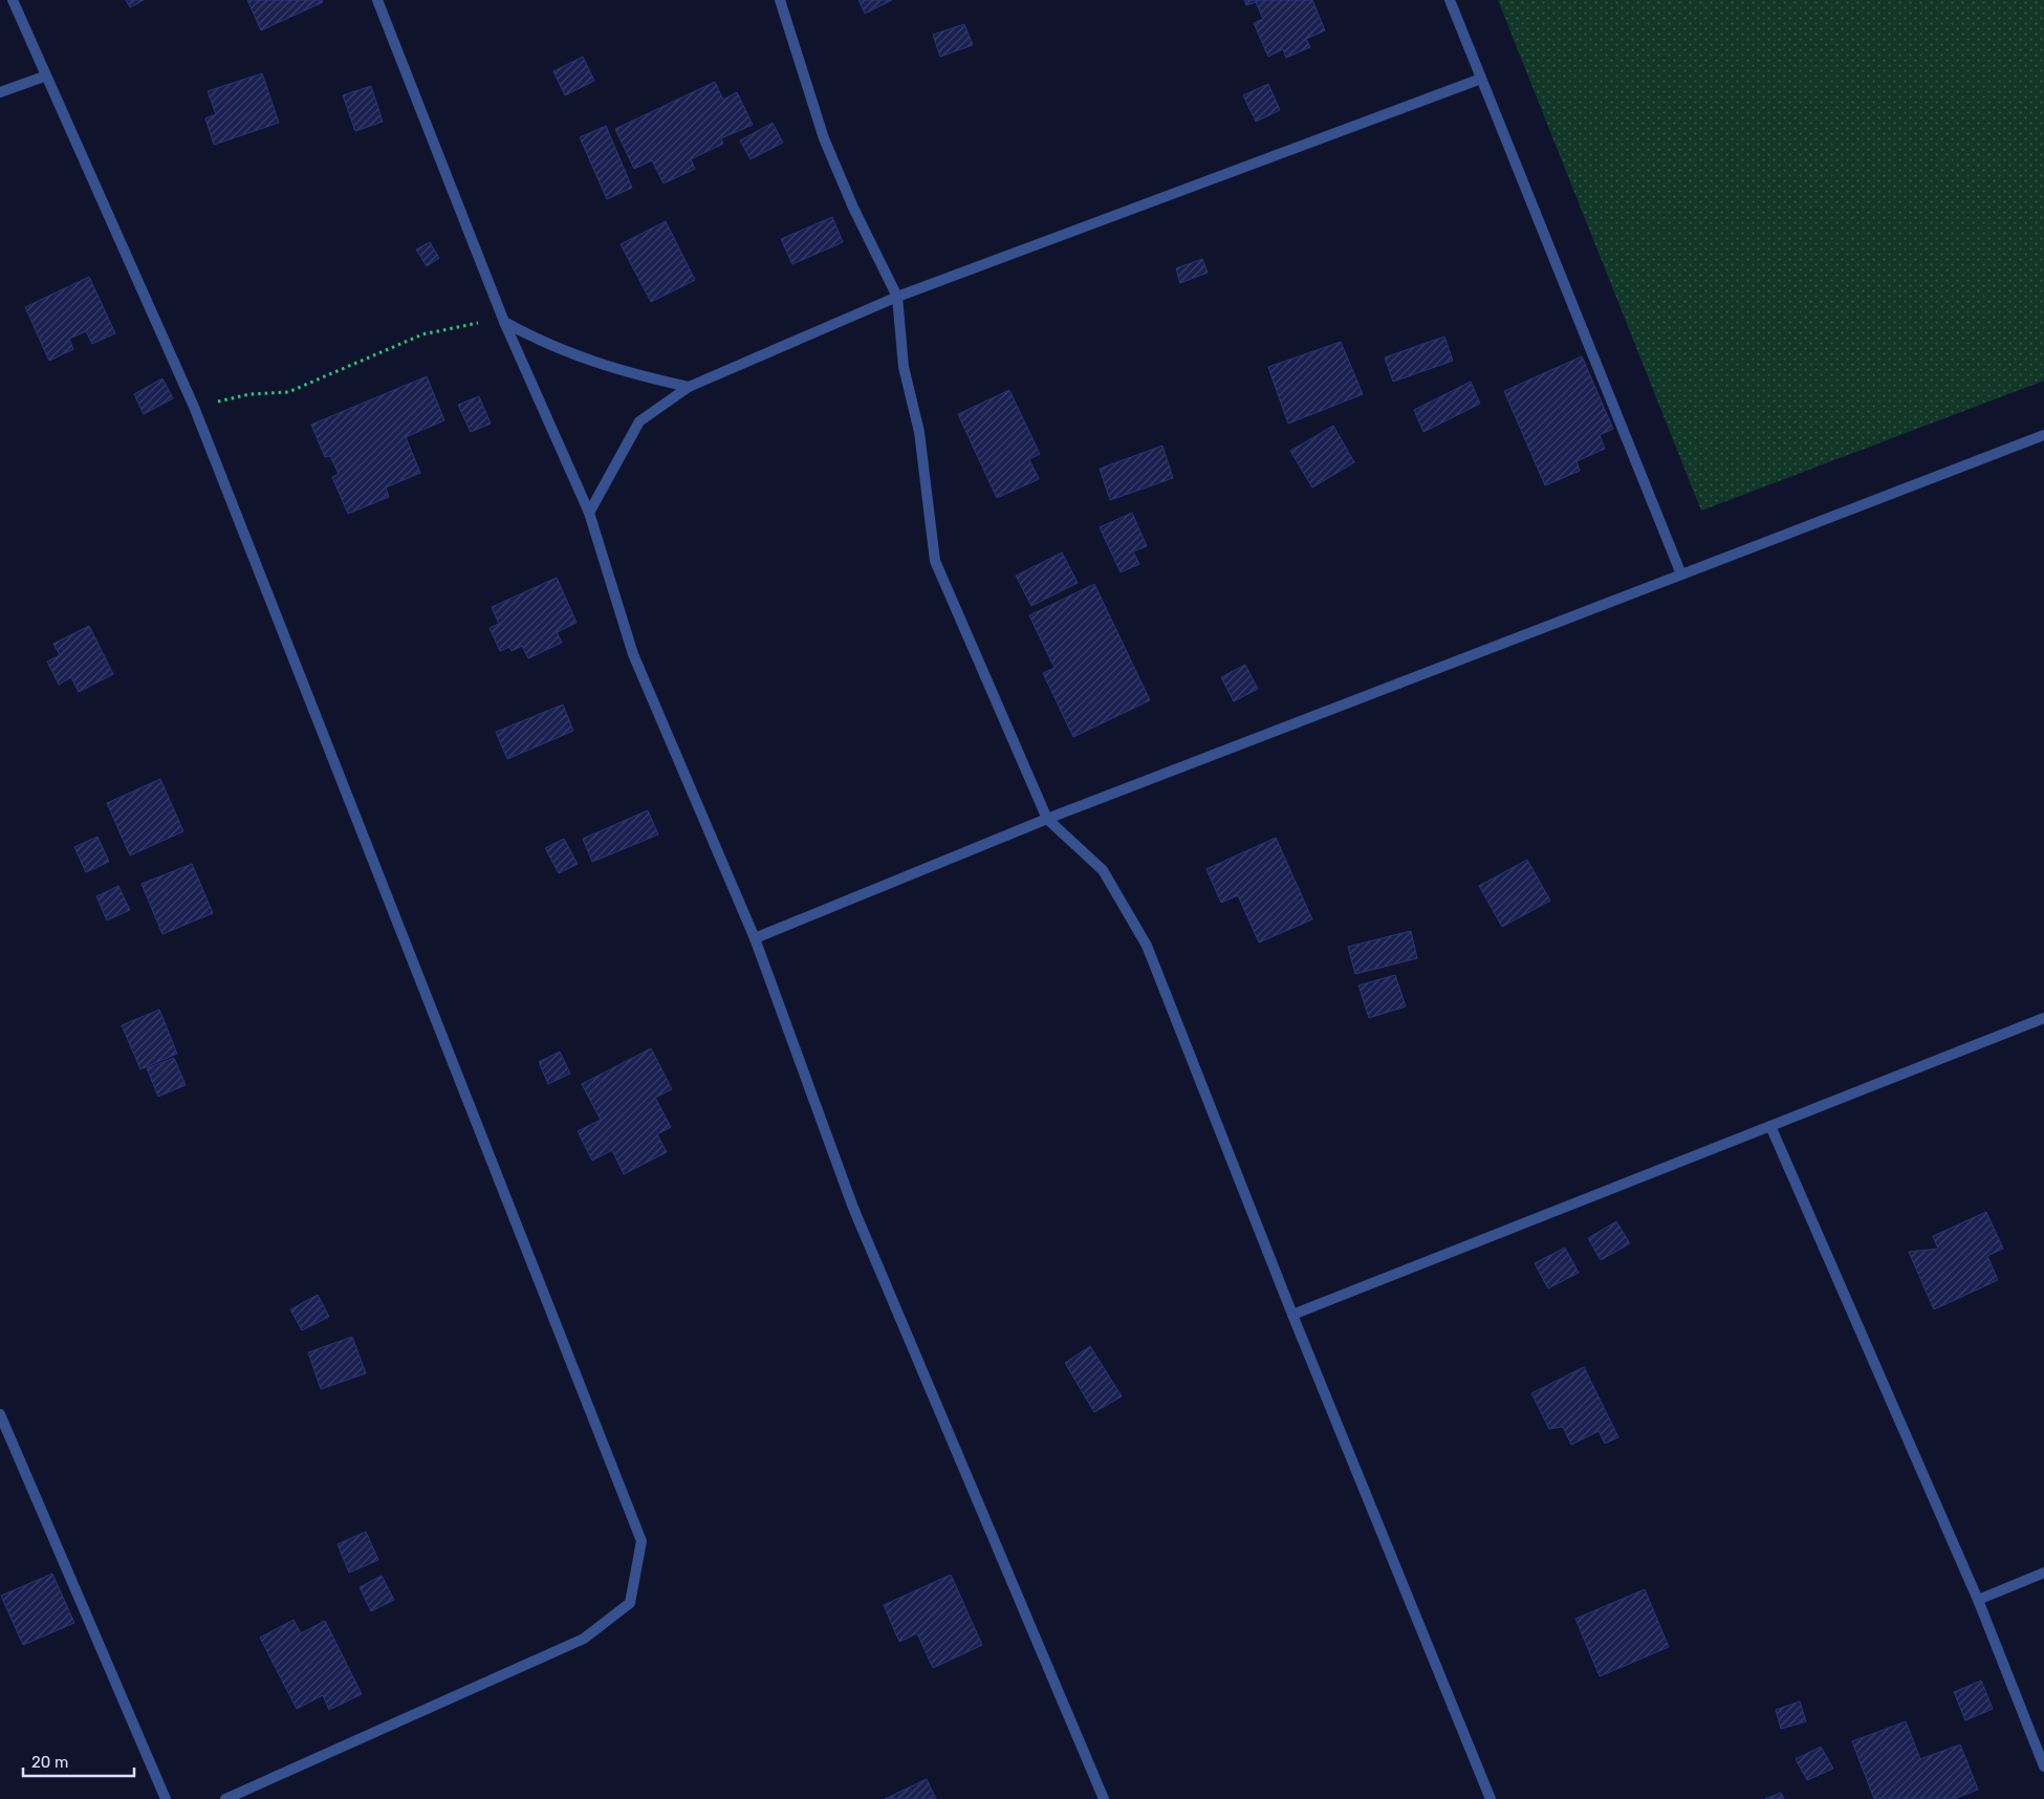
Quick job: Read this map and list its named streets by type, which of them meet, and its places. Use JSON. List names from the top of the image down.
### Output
{
  "scale_bar": "20 m"
}
